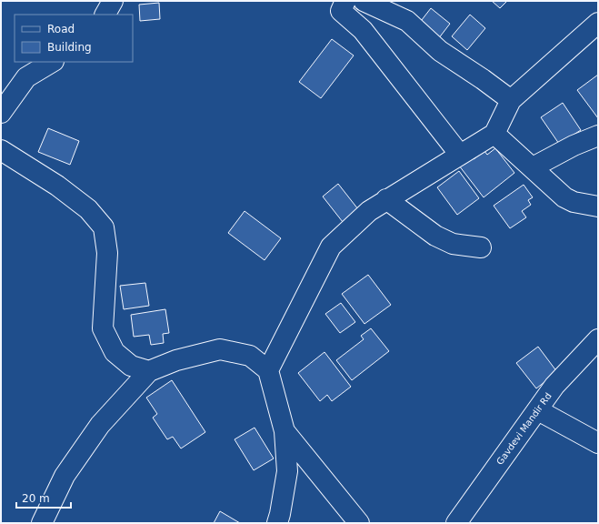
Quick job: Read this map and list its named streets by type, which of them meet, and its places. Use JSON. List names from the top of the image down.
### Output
{
  "streets": {
    "street": ["Gavdevi Mandir Rd"]
  },
  "legend": ["Road", "Building"],
  "scale_bar": "20 m"
}
